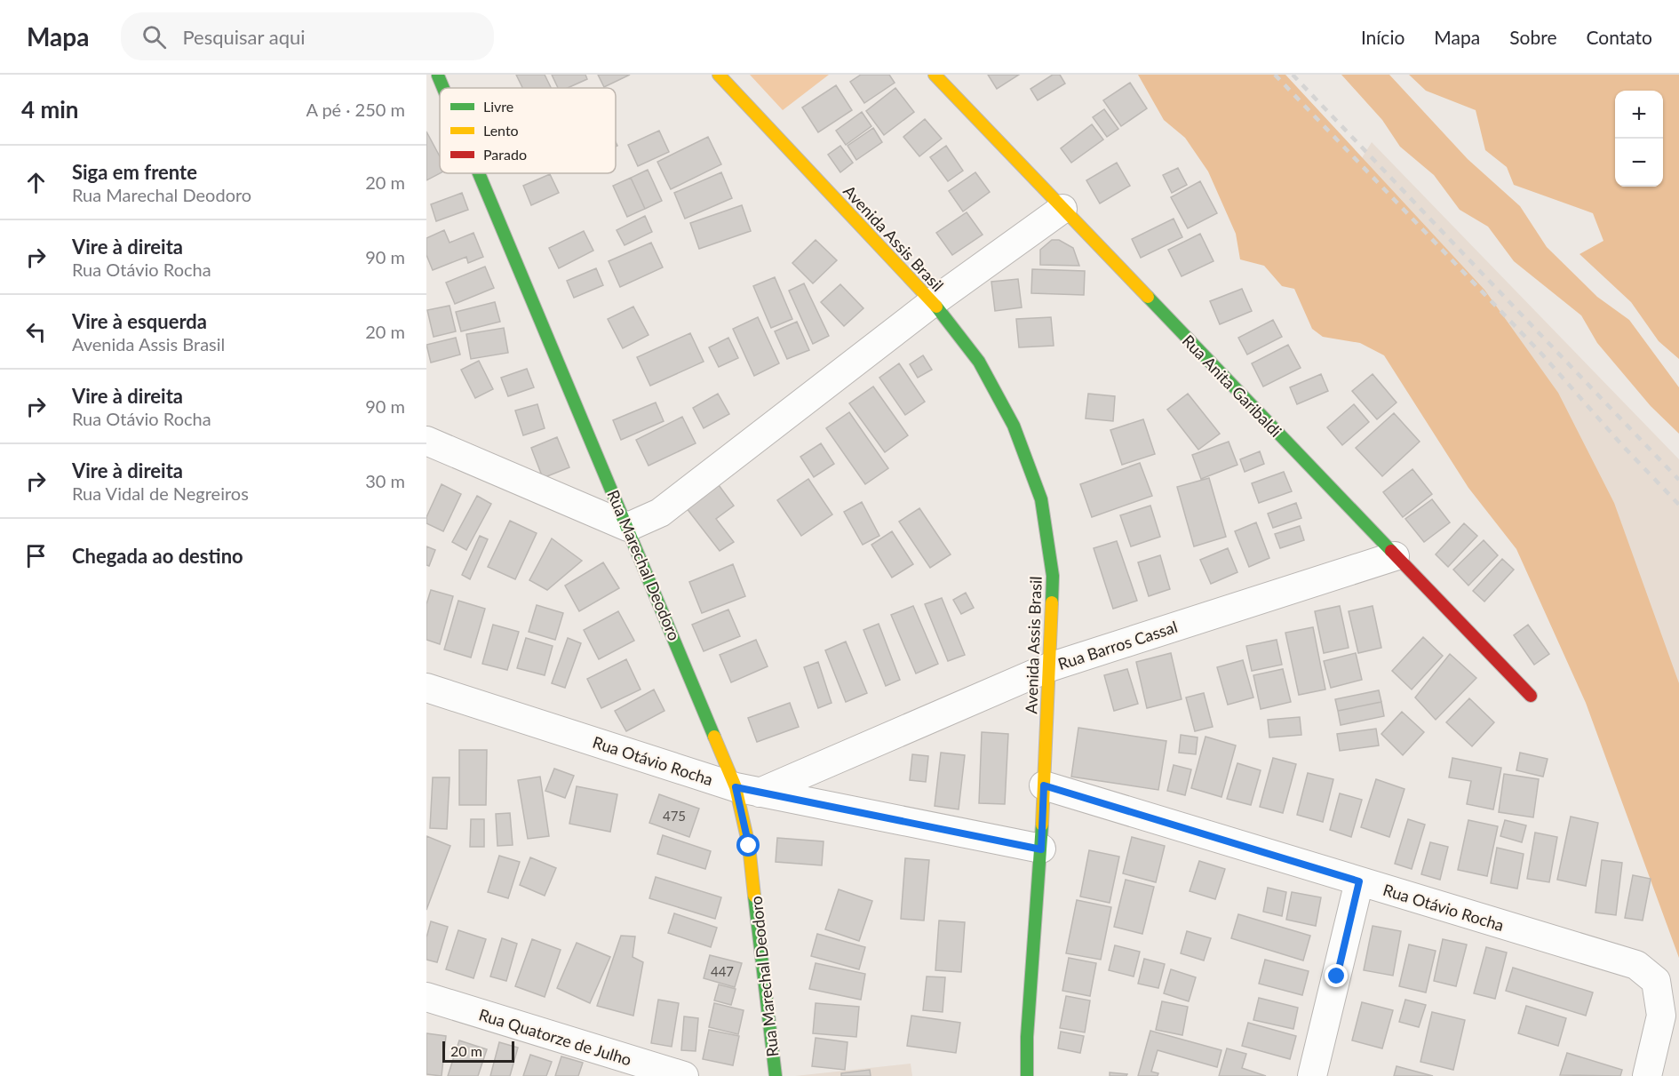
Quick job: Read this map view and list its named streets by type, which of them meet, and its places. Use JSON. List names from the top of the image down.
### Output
{
  "streets": {
    "street": [
      "Avenida Assis Brasil",
      "Rua Anita Garibaldi",
      "Rua Marechal Deodoro",
      "Rua Barros Cassal",
      "Rua Otávio Rocha",
      "Rua Quatorze de Julho"
    ]
  },
  "crossings": [
    ["Avenida Assis Brasil", "Rua Barros Cassal"],
    ["Avenida Assis Brasil", "Rua Otávio Rocha"],
    ["Rua Anita Garibaldi", "Rua Barros Cassal"],
    ["Rua Marechal Deodoro", "Rua Barros Cassal"],
    ["Rua Marechal Deodoro", "Rua Otávio Rocha"],
    ["Rua Barros Cassal", "Rua Otávio Rocha"]
  ],
  "house_numbers": ["475", "447"],
  "legend": ["Livre", "Lento", "Parado"],
  "scale_bar": "20 m",
  "page": {
    "header": "Mapa",
    "search": "Pesquisar aqui",
    "nav": [
      "Início",
      "Mapa",
      "Sobre",
      "Contato"
    ],
    "heading": ["4 min", "A pé · 250 m"],
    "map_buttons": ["+", "−"],
    "list": [
      ["Siga em frente", "Rua Marechal Deodoro", "20 m"],
      ["Vire à direita", "Rua Otávio Rocha", "90 m"],
      ["Vire à esquerda", "Avenida Assis Brasil", "20 m"],
      ["Vire à direita", "Rua Otávio Rocha", "90 m"],
      ["Vire à direita", "Rua Vidal de Negreiros", "30 m"],
      "Chegada ao destino"
    ],
    "scale": "20 m"
  }
}
